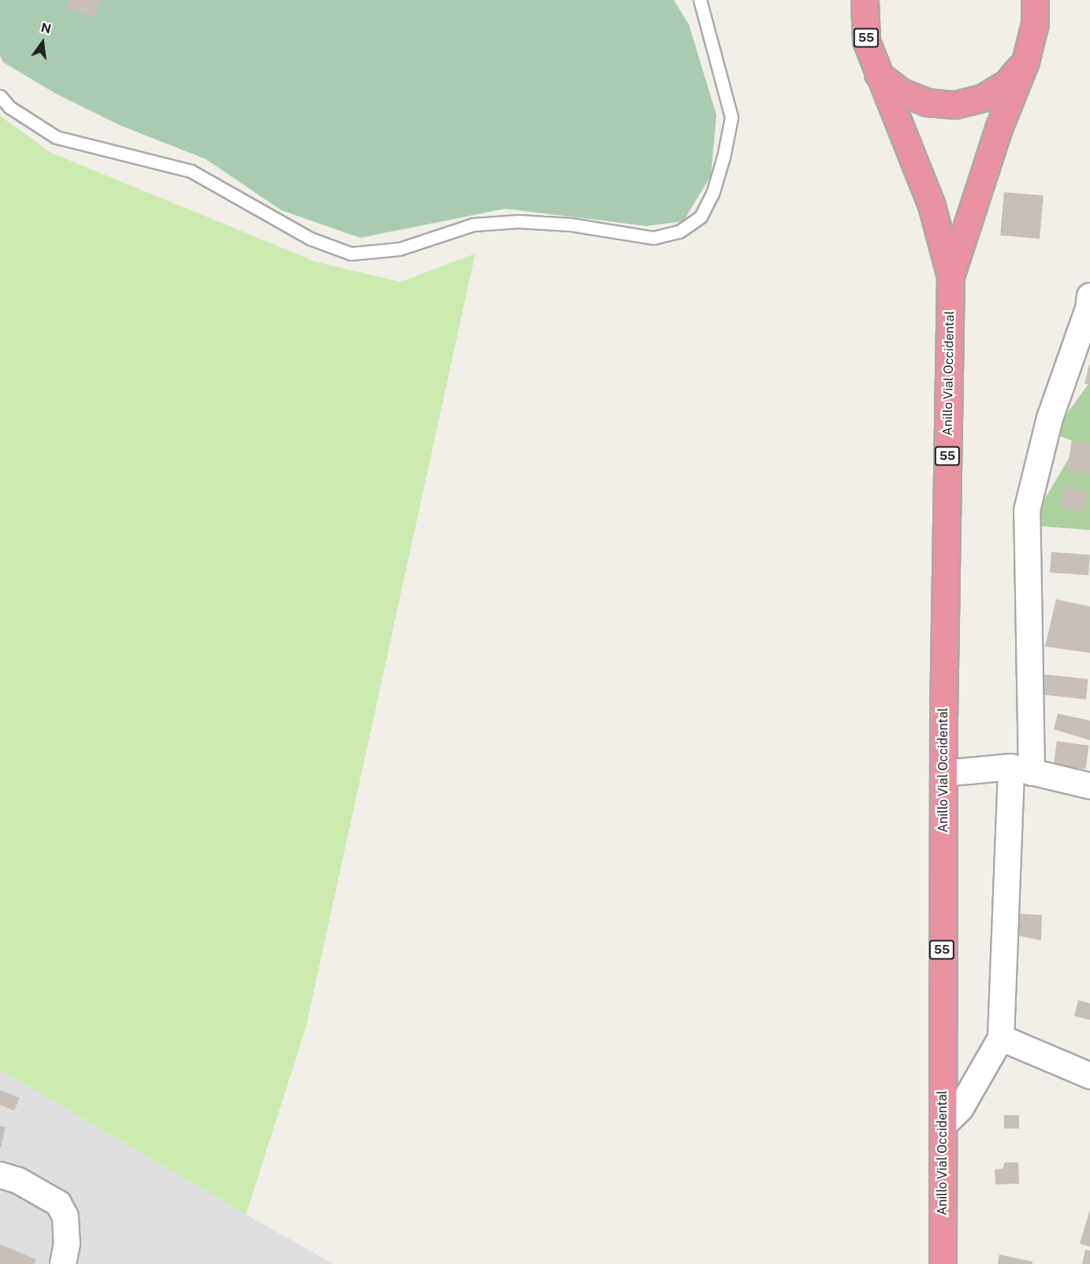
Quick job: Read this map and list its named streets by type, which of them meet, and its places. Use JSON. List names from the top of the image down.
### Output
{
  "streets": {
    "highway": ["55", "Anillo Vial Occidental"]
  },
  "north": "top"
}
